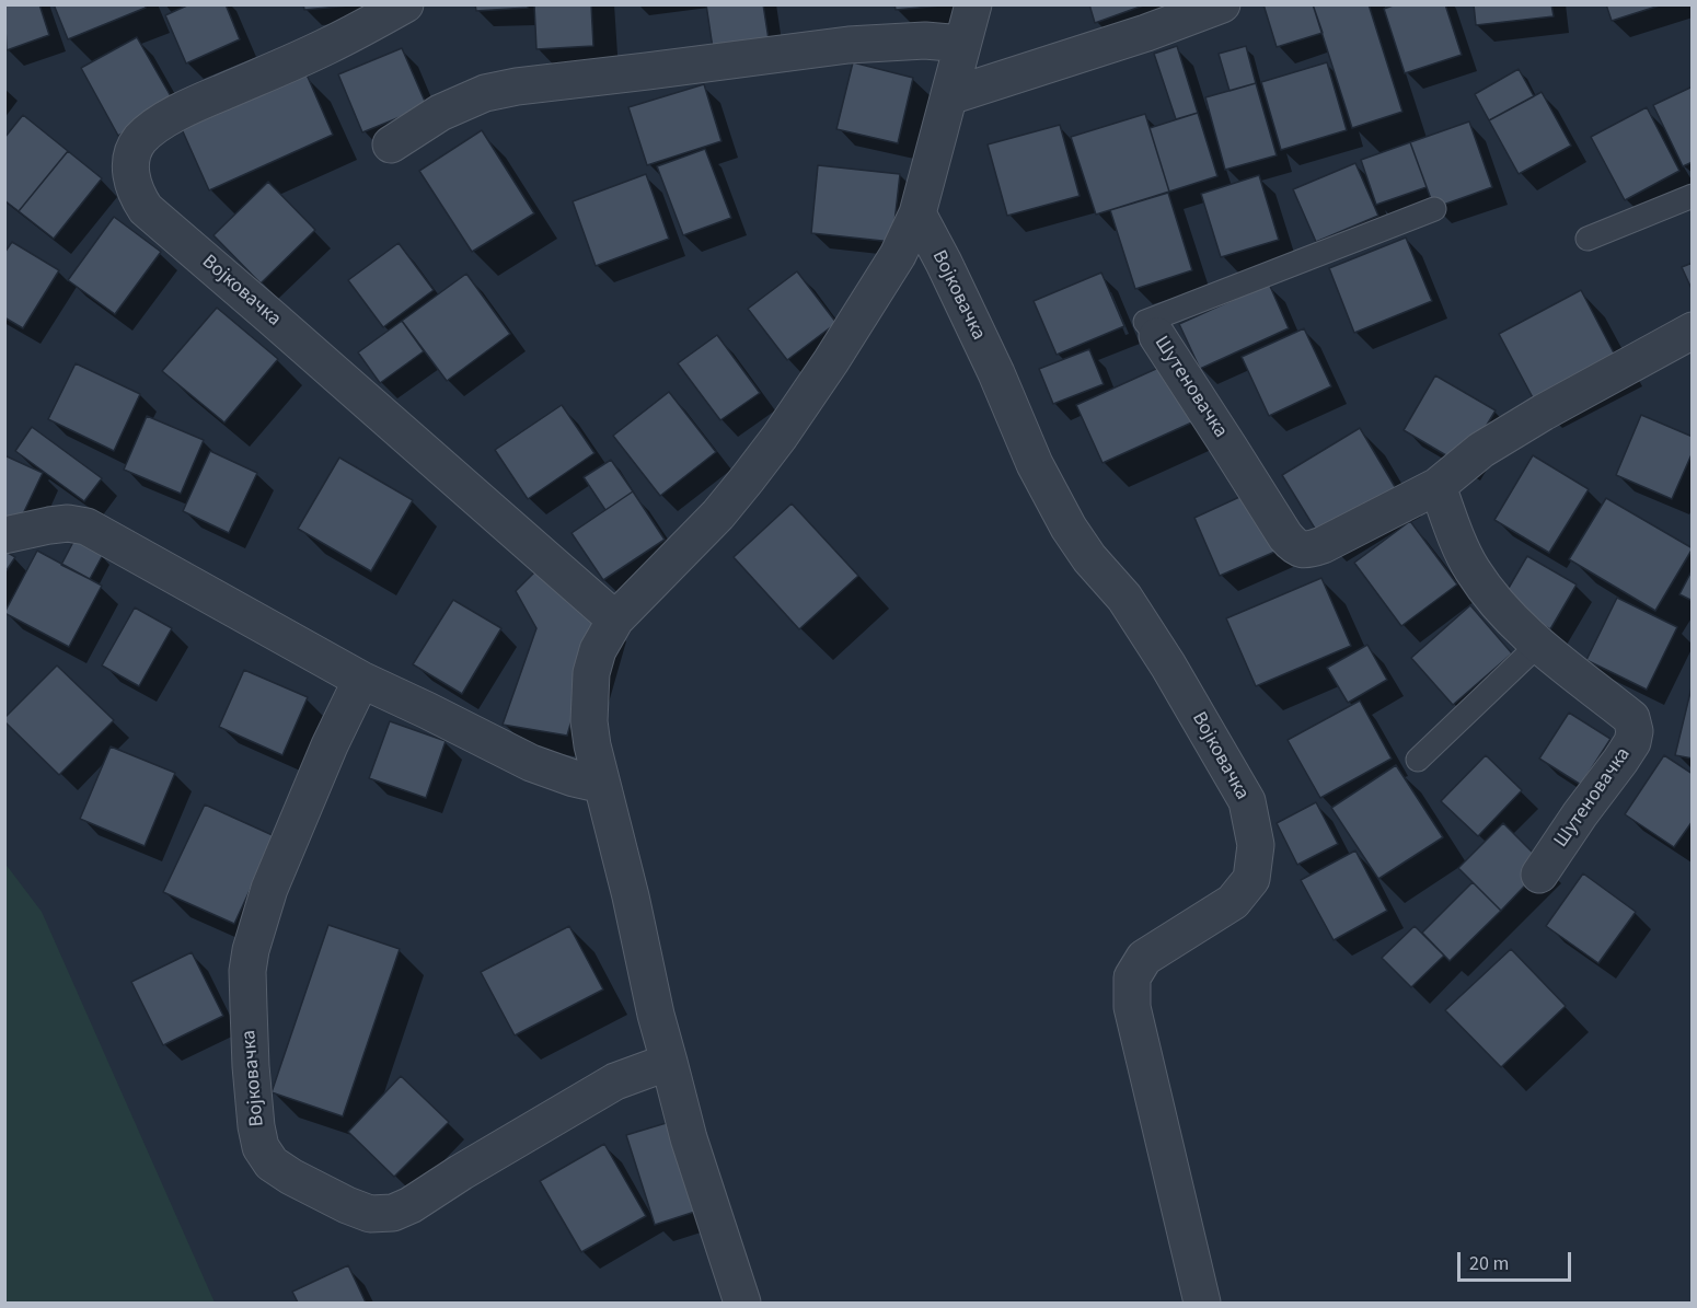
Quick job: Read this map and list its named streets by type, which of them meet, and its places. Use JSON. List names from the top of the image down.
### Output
{
  "streets": {
    "street": ["Војковачка", "Шутеновачка"]
  },
  "scale_bar": "20 m"
}
